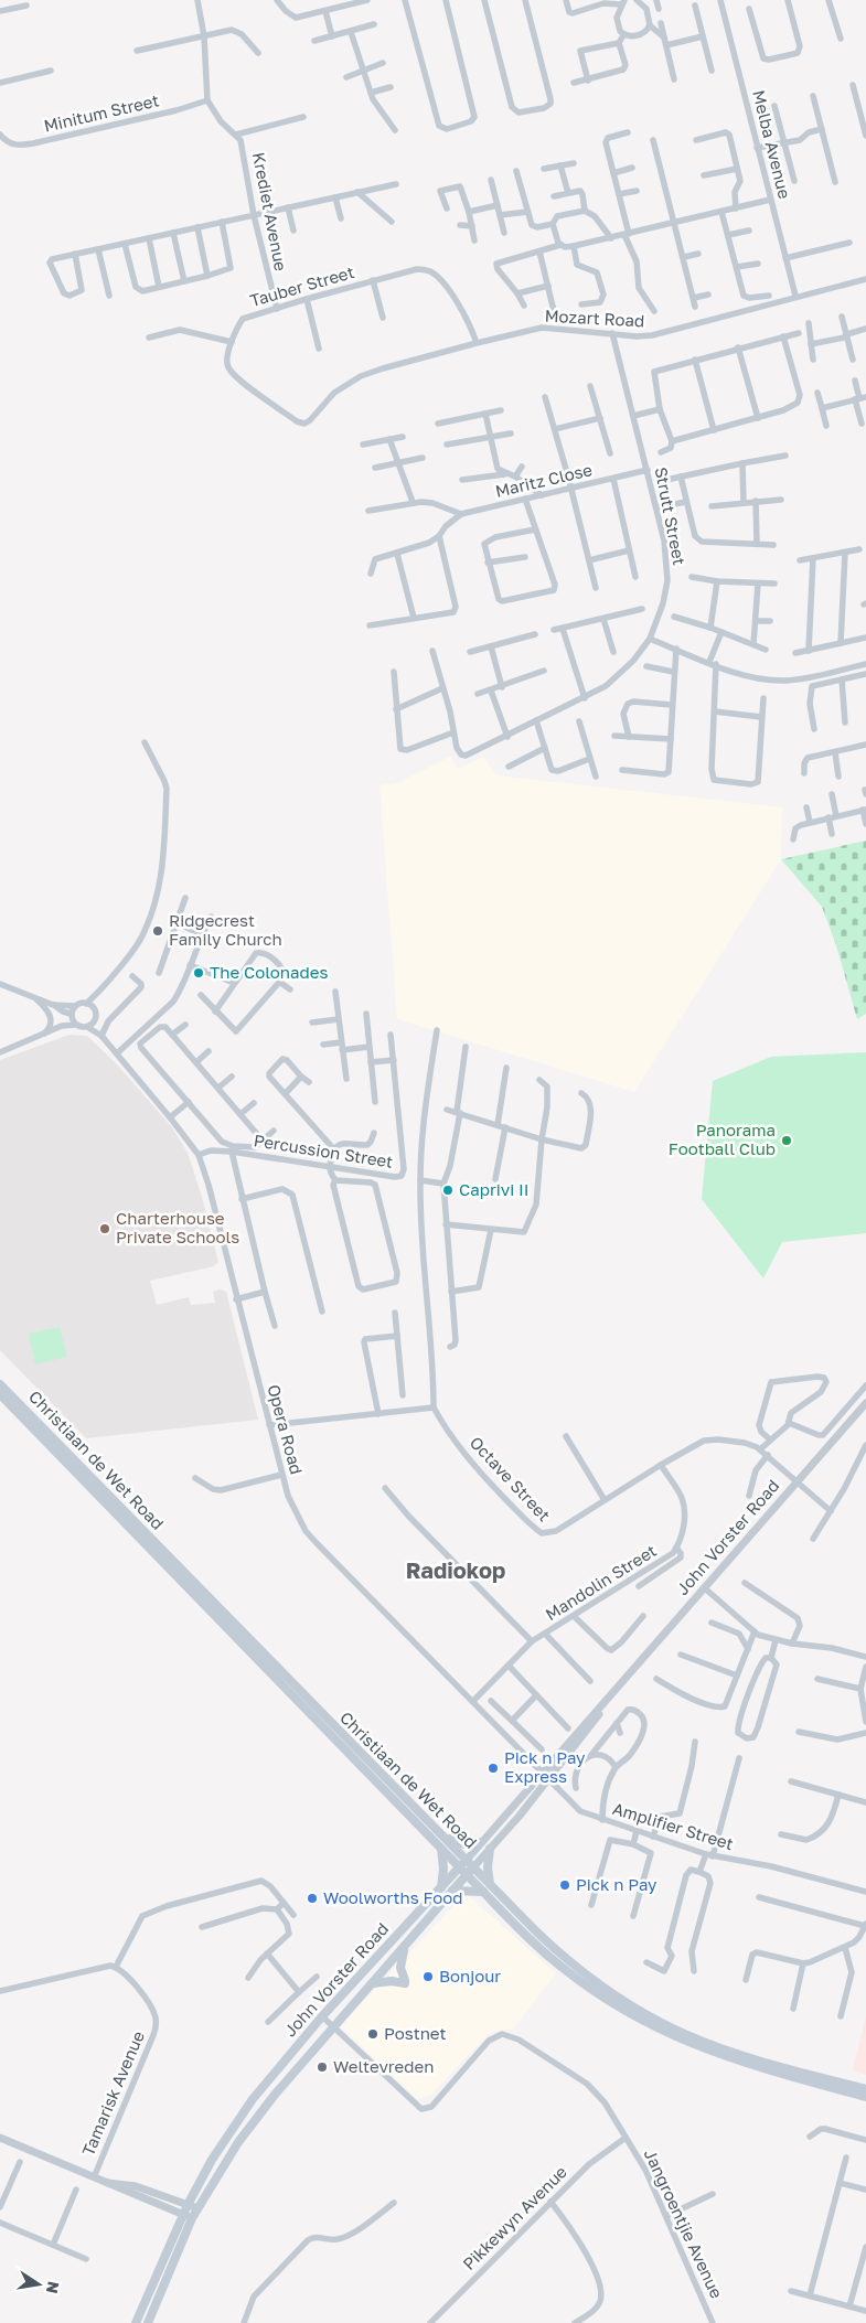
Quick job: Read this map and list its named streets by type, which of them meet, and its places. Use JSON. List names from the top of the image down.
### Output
{
  "streets": {
    "main road": ["Christiaan de Wet Road", "John Vorster Road"],
    "street": [
      "Minitum Street",
      "Melba Avenue",
      "Krediet Avenue",
      "Tauber Street",
      "Mozart Road",
      "Maritz Close",
      "Strutt Street",
      "Percussion Street",
      "Opera Road",
      "Octave Street",
      "Mandolin Street",
      "Amplifier Street",
      "Tamarisk Avenue",
      "Pikkewyn Avenue",
      "Jangroentjie Avenue"
    ]
  },
  "crossings": [
    ["Minitum Street", "Krediet Avenue"],
    ["Melba Avenue", "Mozart Road"],
    ["Krediet Avenue", "Tauber Street"],
    ["Tauber Street", "Mozart Road"],
    ["Mozart Road", "Strutt Street"],
    ["Maritz Close", "Strutt Street"],
    ["Percussion Street", "Opera Road"],
    ["Opera Road", "John Vorster Road"],
    ["Opera Road", "Mandolin Street"],
    ["Opera Road", "Amplifier Street"],
    ["Christiaan de Wet Road", "John Vorster Road"],
    ["Octave Street", "John Vorster Road"],
    ["Octave Street", "Mandolin Street"],
    ["John Vorster Road", "Amplifier Street"],
    ["John Vorster Road", "Jangroentjie Avenue"],
    ["Pikkewyn Avenue", "Jangroentjie Avenue"]
  ],
  "districts": ["Radiokop"],
  "places": [
    "Ridgecrest Family Church",
    "The Colonades",
    "Panorama Football Club",
    "Caprivi II",
    "Charterhouse Private Schools",
    "Pick n Pay Express",
    "Pick n Pay",
    "Woolworths Food",
    "Bonjour",
    "Postnet",
    "Weltevreden"
  ],
  "north": "right"
}
